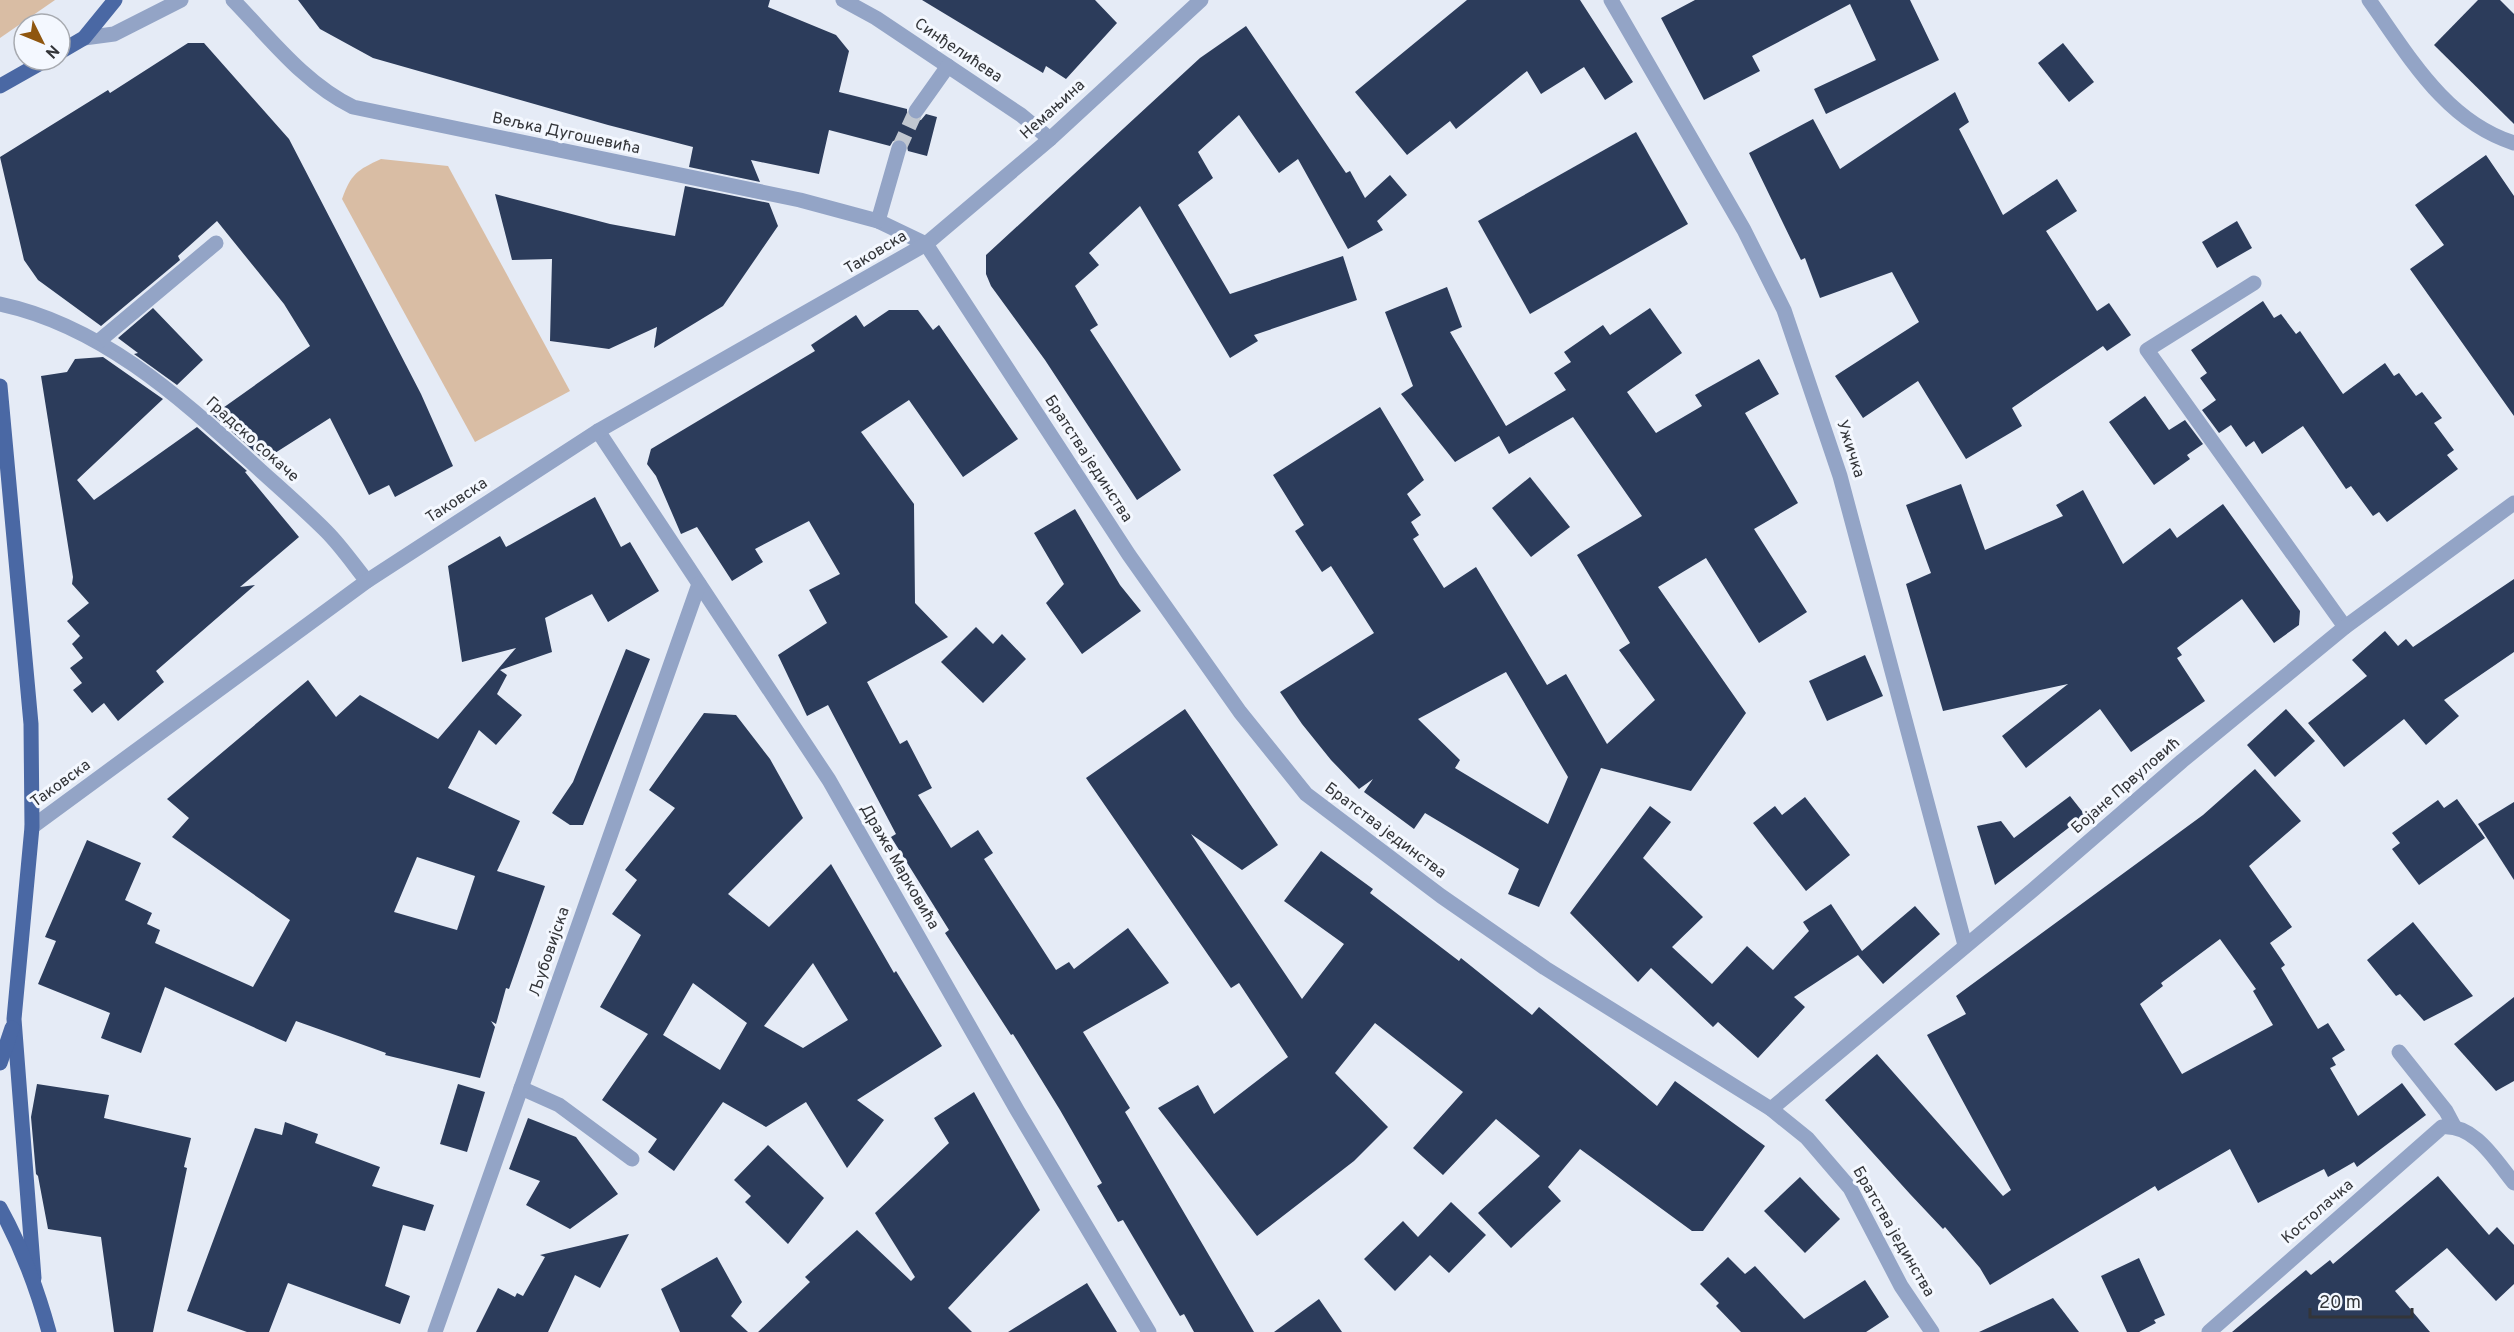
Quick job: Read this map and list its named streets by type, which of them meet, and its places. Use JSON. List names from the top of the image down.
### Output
{
  "streets": {
    "street": [
      "Синђелићева",
      "Немањина",
      "Вељка Дугошевића",
      "Таковска",
      "Градско сокаче",
      "Ужичка",
      "Братства јединства",
      "Бојане Првуловић",
      "Драже Марковића",
      "Љубовијска",
      "Костолачка"
    ]
  },
  "crossings": [
    ["Синђелићева", "Немањина"],
    ["Немањина", "Вељка Дугошевића"],
    ["Немањина", "Таковска"],
    ["Немањина", "Братства јединства"],
    ["Вељка Дугошевића", "Таковска"],
    ["Вељка Дугошевића", "Братства јединства"],
    ["Таковска", "Градско сокаче"],
    ["Таковска", "Братства јединства"],
    ["Таковска", "Драже Марковића"],
    ["Ужичка", "Бојане Првуловић"],
    ["Братства јединства", "Бојане Првуловић"],
    ["Драже Марковића", "Љубовијска"]
  ],
  "scale_bar": "20 m",
  "north": "bottom right"
}
